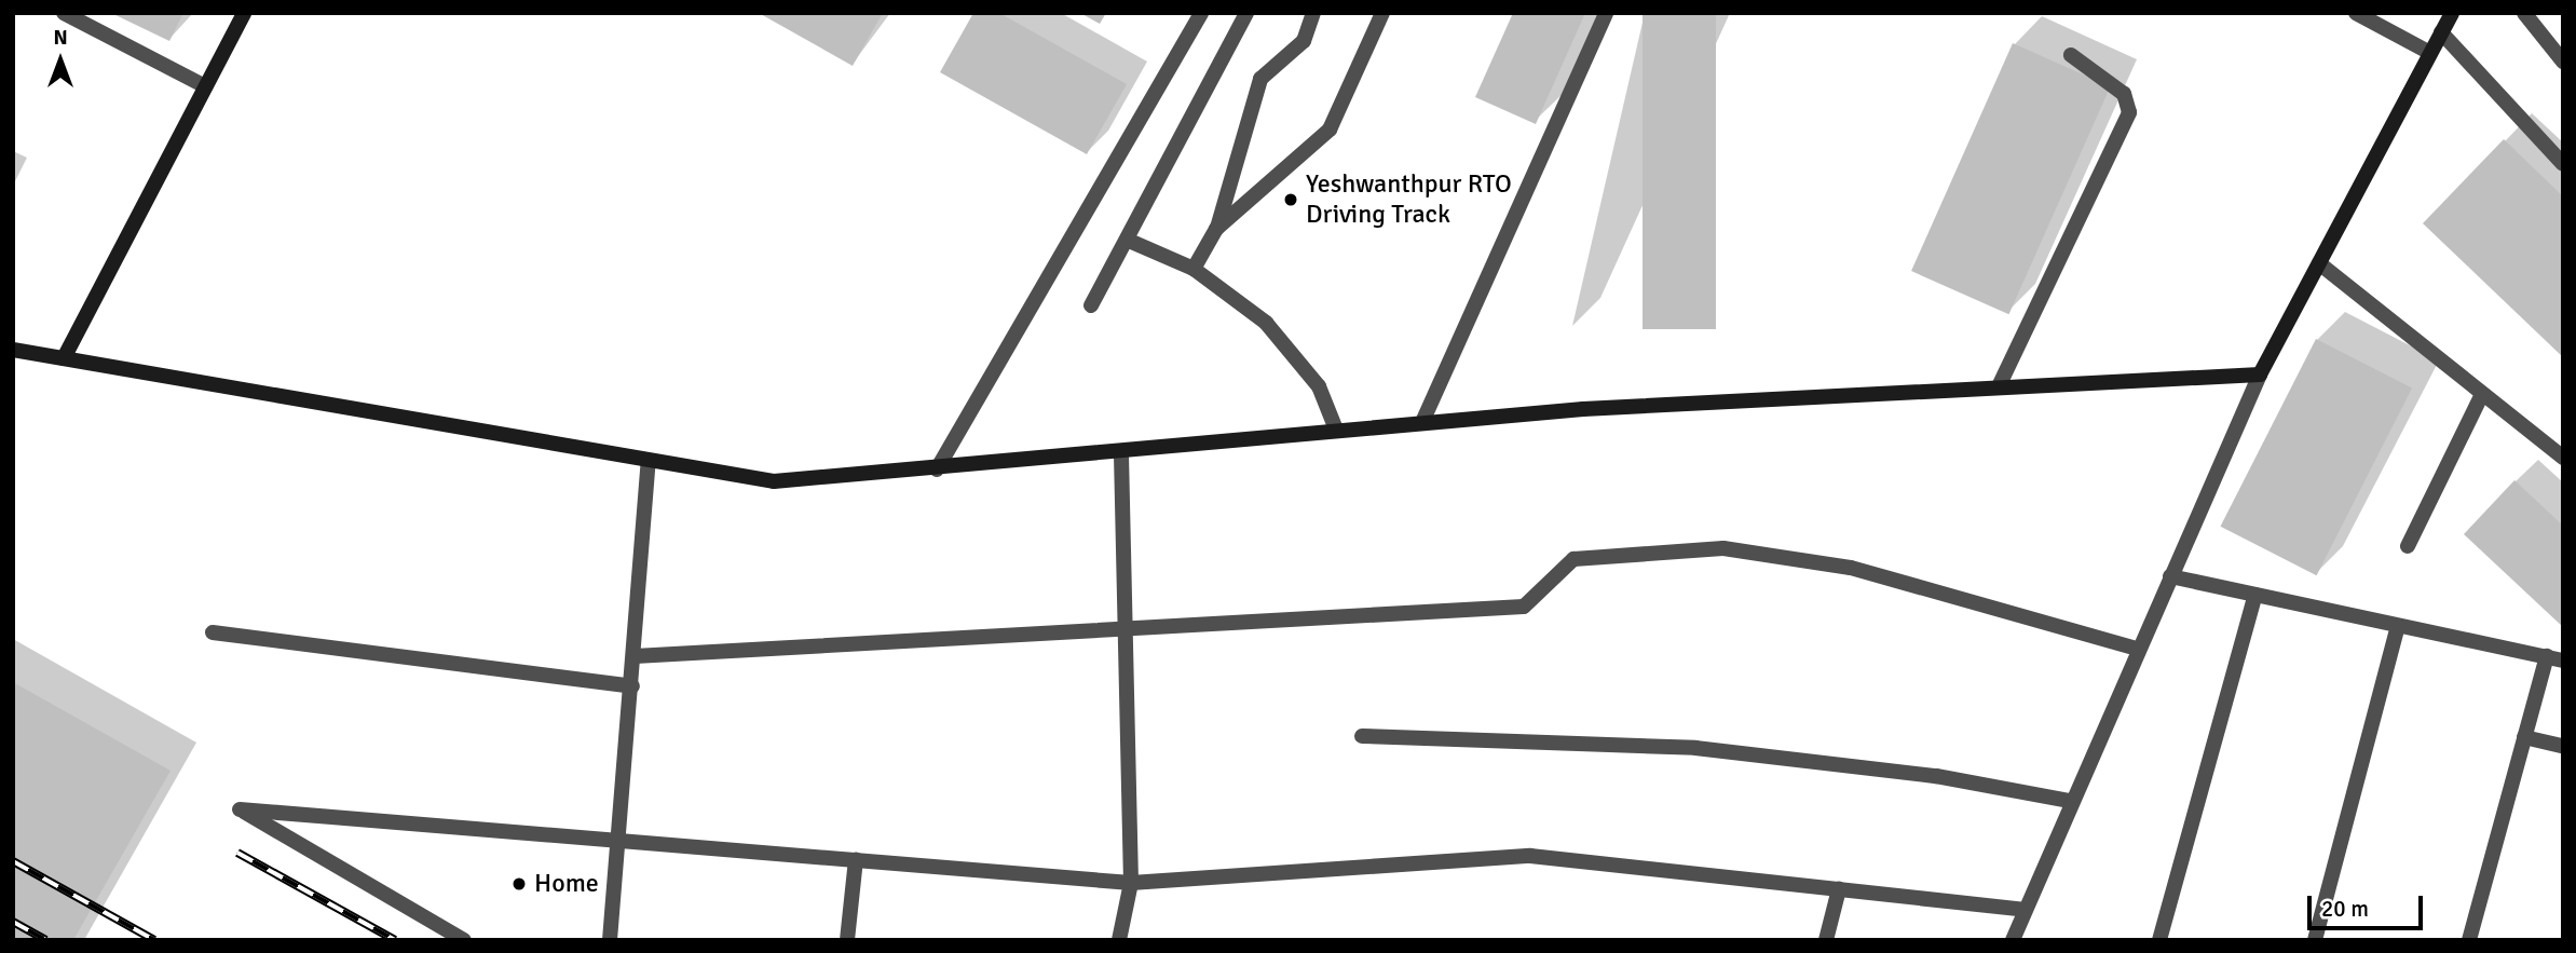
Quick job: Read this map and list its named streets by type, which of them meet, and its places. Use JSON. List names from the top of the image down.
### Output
{
  "places": ["Yeshwanthpur RTO Driving Track", "Home"],
  "scale_bar": "20 m",
  "north": "top"
}
